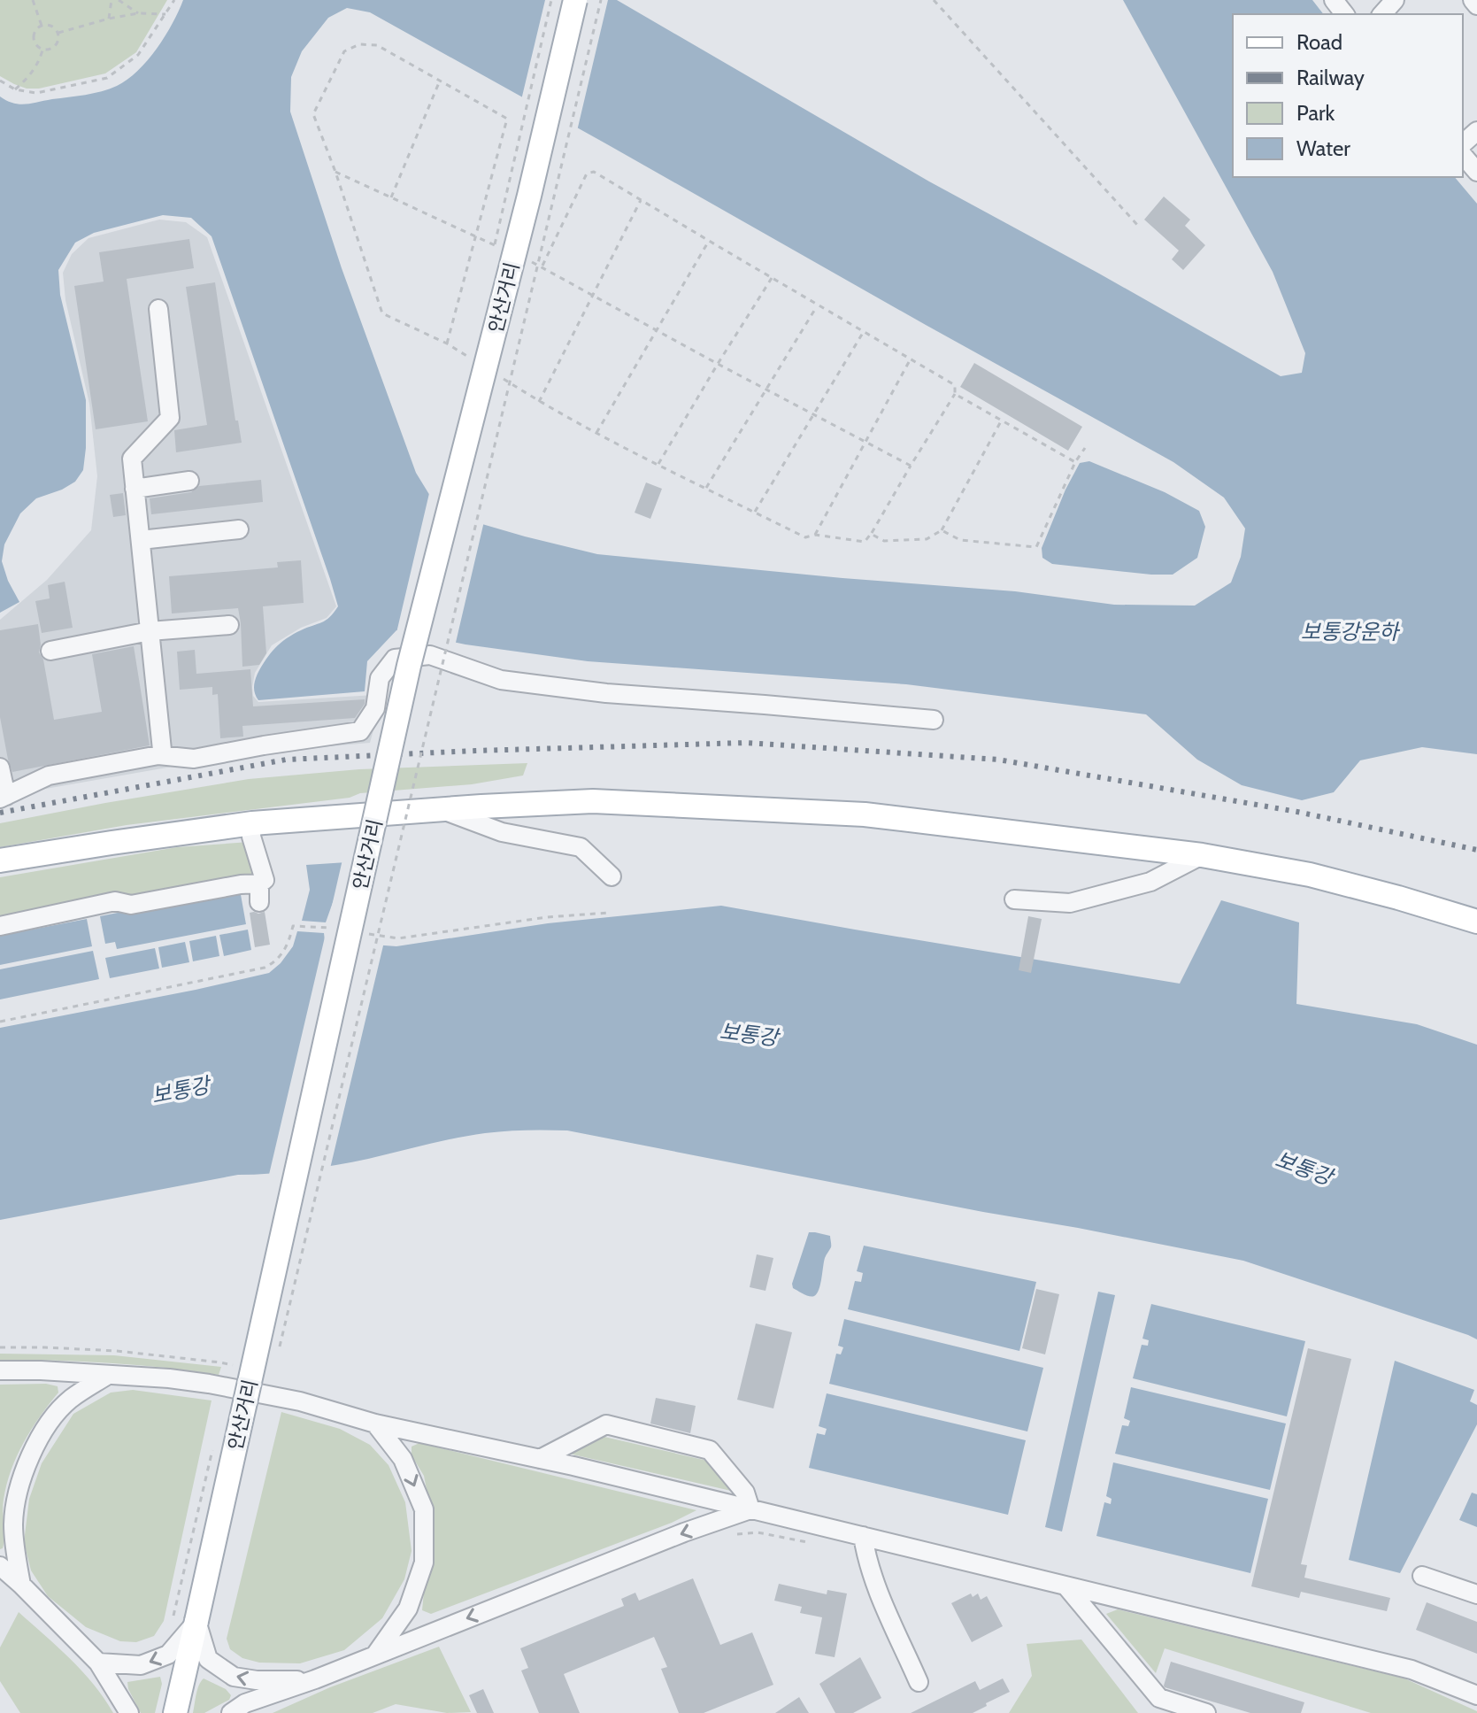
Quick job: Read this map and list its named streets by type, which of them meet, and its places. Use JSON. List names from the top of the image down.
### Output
{
  "streets": {
    "main road": ["안산거리"]
  },
  "water": ["보통강운하", "보통강"],
  "legend": [
    "Road",
    "Railway",
    "Park",
    "Water"
  ]
}
